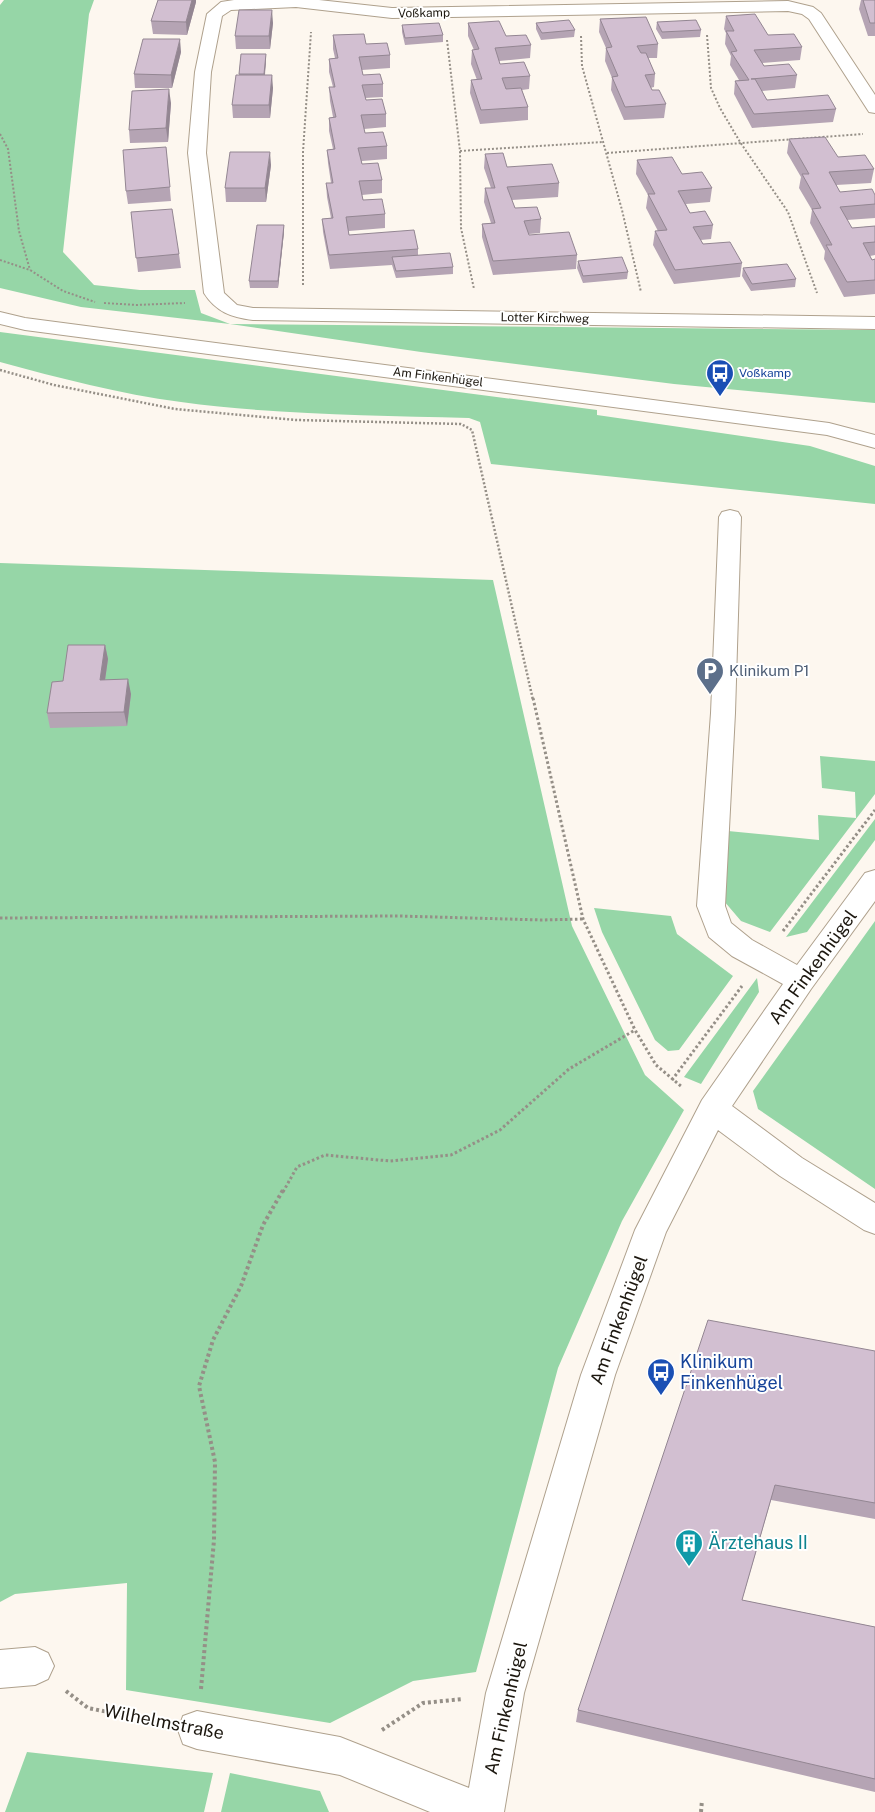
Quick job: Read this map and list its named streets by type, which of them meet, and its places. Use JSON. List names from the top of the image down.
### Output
{
  "streets": {
    "street": [
      "Voßkamp",
      "Lotter Kirchweg",
      "Am Finkenhügel",
      "Wilhelmstraße"
    ]
  },
  "crossings": [
    ["Voßkamp", "Lotter Kirchweg"]
  ],
  "places": {
    "bus stop": ["Voßkamp", "Klinikum Finkenhügel"],
    "parking": ["Klinikum P1"],
    "building": ["Ärztehaus II"]
  }
}
